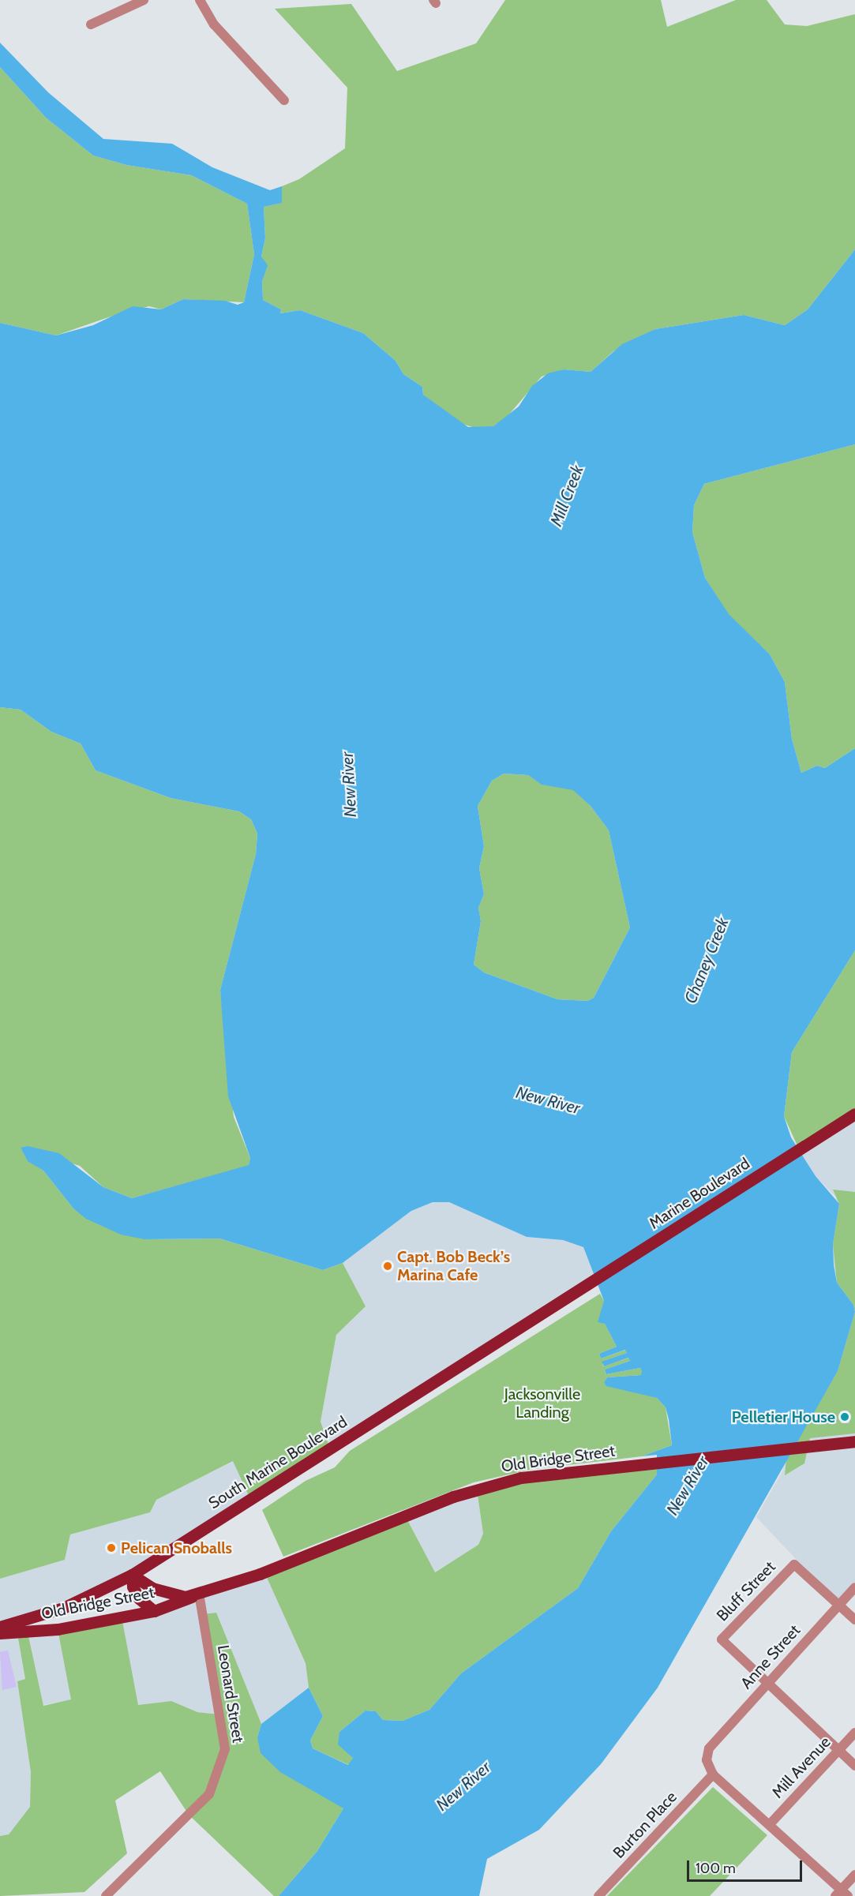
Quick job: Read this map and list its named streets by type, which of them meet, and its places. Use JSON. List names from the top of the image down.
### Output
{
  "streets": {
    "main road": ["Marine Boulevard", "Old Bridge Street", "South Marine Boulevard"],
    "street": [
      "Bluff Street",
      "Anne Street",
      "Leonard Street",
      "Mill Avenue",
      "Burton Place"
    ]
  },
  "crossings": [
    ["Marine Boulevard", "South Marine Boulevard"],
    ["Old Bridge Street", "South Marine Boulevard"],
    ["Old Bridge Street", "Leonard Street"],
    ["Bluff Street", "Anne Street"],
    ["Anne Street", "Burton Place"]
  ],
  "water": ["Mill Creek", "New River", "Chaney Creek"],
  "parks": ["Jacksonville Landing"],
  "places": ["Capt. Bob Beck’s Marina Cafe", "Pelletier House", "Pelican Snoballs"],
  "scale_bar": "100 m"
}
